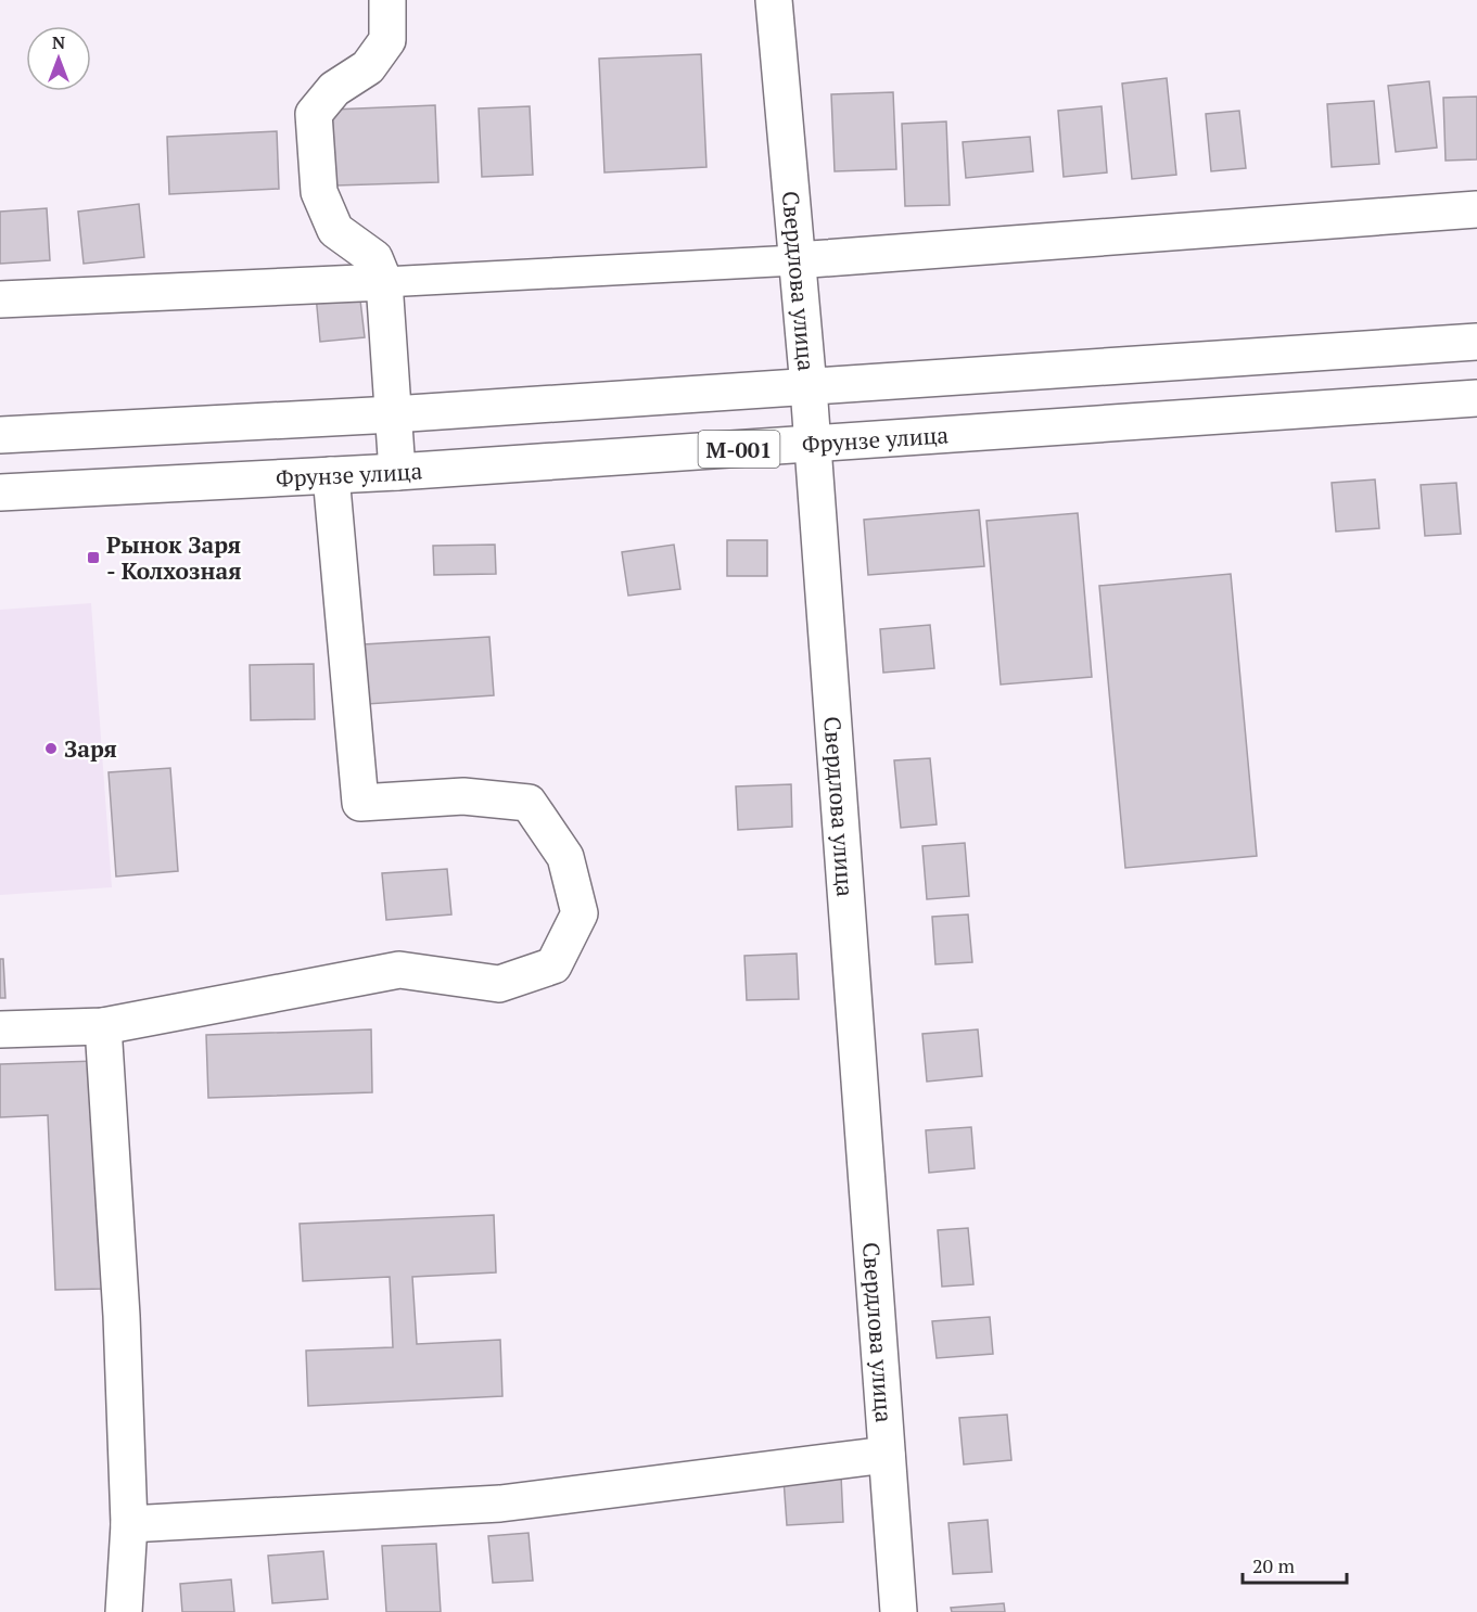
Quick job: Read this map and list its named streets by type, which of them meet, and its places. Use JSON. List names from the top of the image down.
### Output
{
  "streets": {
    "street": ["Свердлова улица", "Фрунзе улица", "M-001"]
  },
  "crossings": [
    ["Свердлова улица", "Фрунзе улица"]
  ],
  "places": {
    "transit": ["Рынок Заря - Колхозная"],
    "other": ["Заря"]
  },
  "scale_bar": "20 m",
  "north": "top"
}
